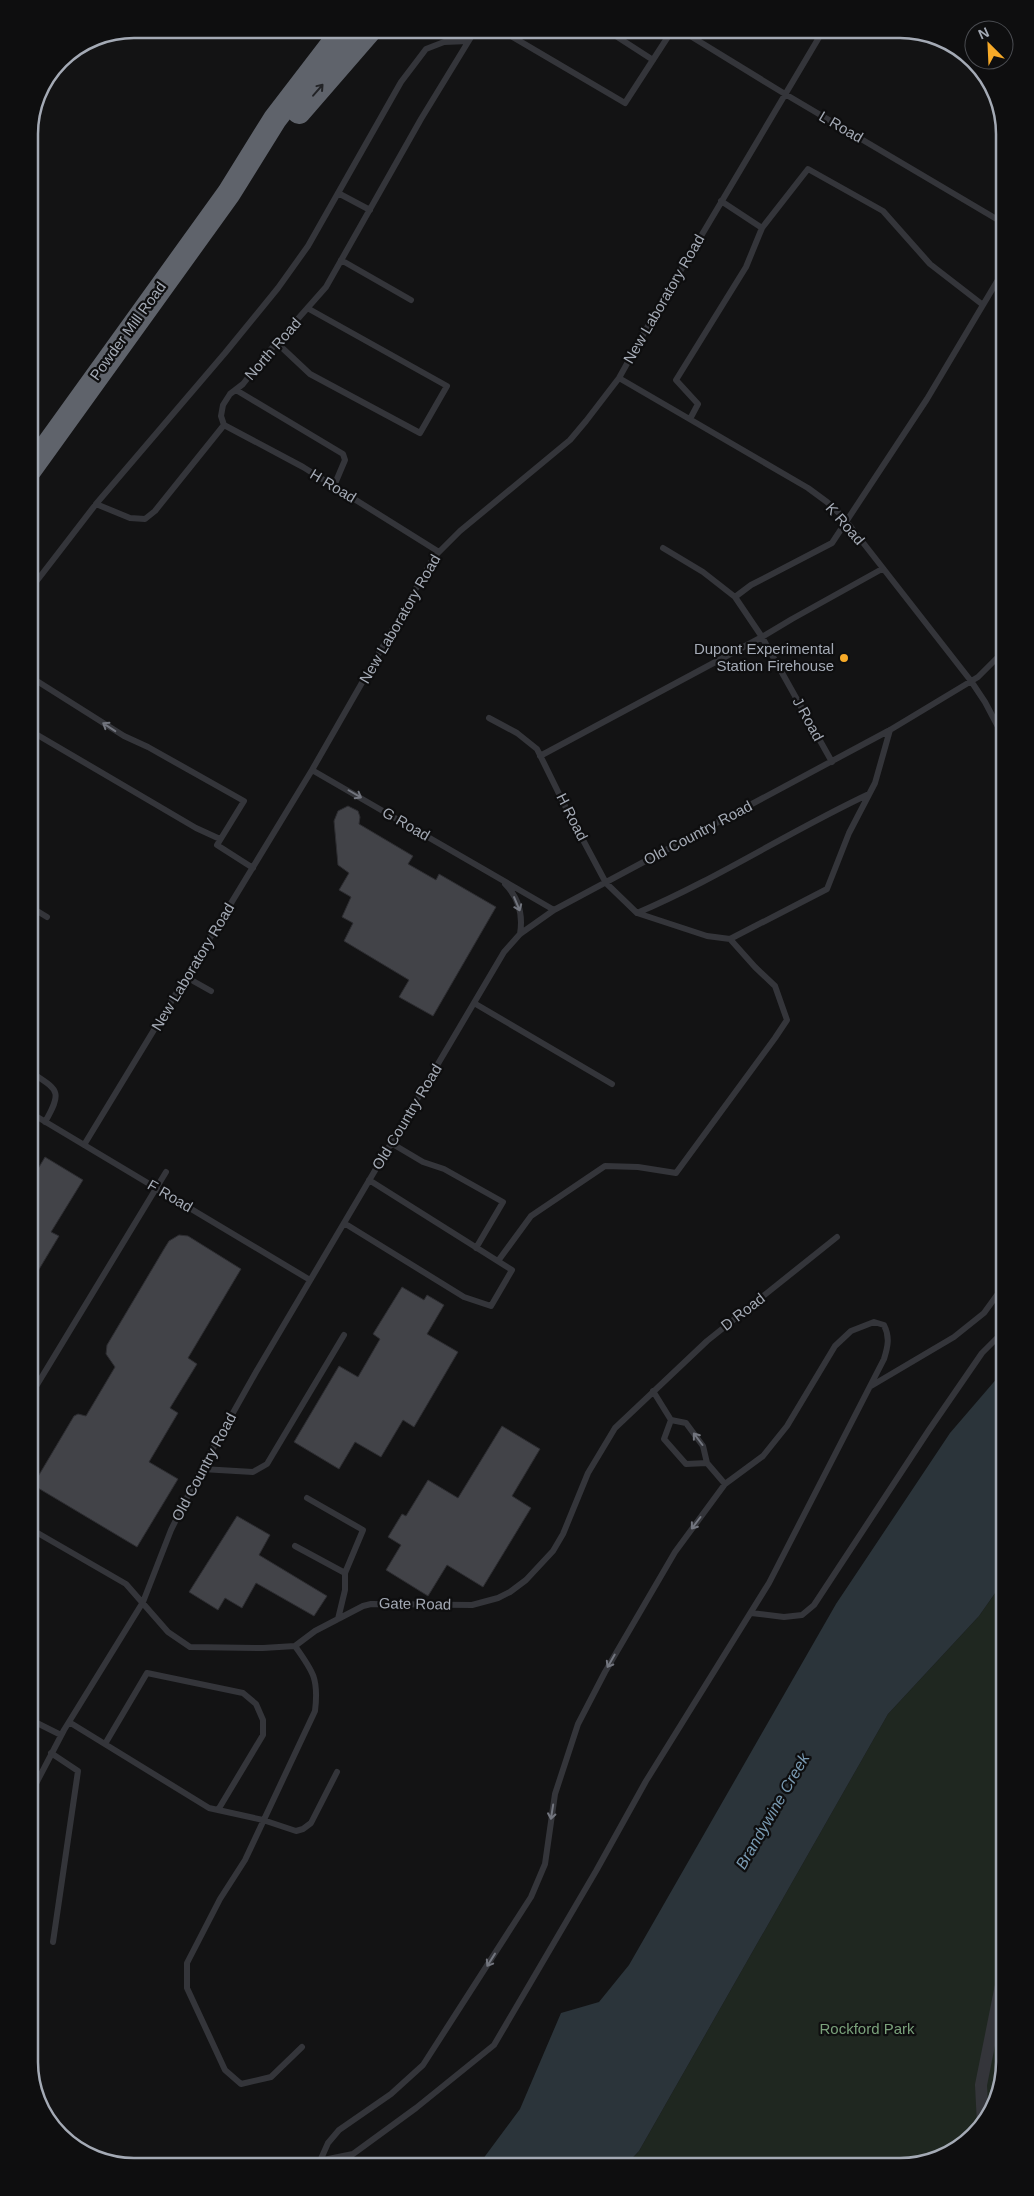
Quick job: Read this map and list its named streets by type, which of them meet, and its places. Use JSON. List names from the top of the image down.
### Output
{
  "streets": {
    "highway": ["Powder Mill Road"],
    "lane": [
      "L Road",
      "New Laboratory Road",
      "North Road",
      "H Road",
      "K Road",
      "J Road",
      "G Road",
      "Old Country Road",
      "F Road",
      "D Road",
      "Gate Road"
    ]
  },
  "crossings": [
    ["L Road", "New Laboratory Road"],
    ["New Laboratory Road", "H Road"],
    ["New Laboratory Road", "K Road"],
    ["New Laboratory Road", "G Road"],
    ["New Laboratory Road", "F Road"],
    ["North Road", "H Road"],
    ["H Road", "Old Country Road"],
    ["K Road", "Old Country Road"],
    ["J Road", "Old Country Road"],
    ["G Road", "Old Country Road"],
    ["Old Country Road", "F Road"],
    ["D Road", "Gate Road"]
  ],
  "one_way": ["G Road"],
  "water": ["Brandywine Creek"],
  "parks": ["Rockford Park"],
  "places": ["Dupont Experimental Station Firehouse"],
  "north": "top left"
}
